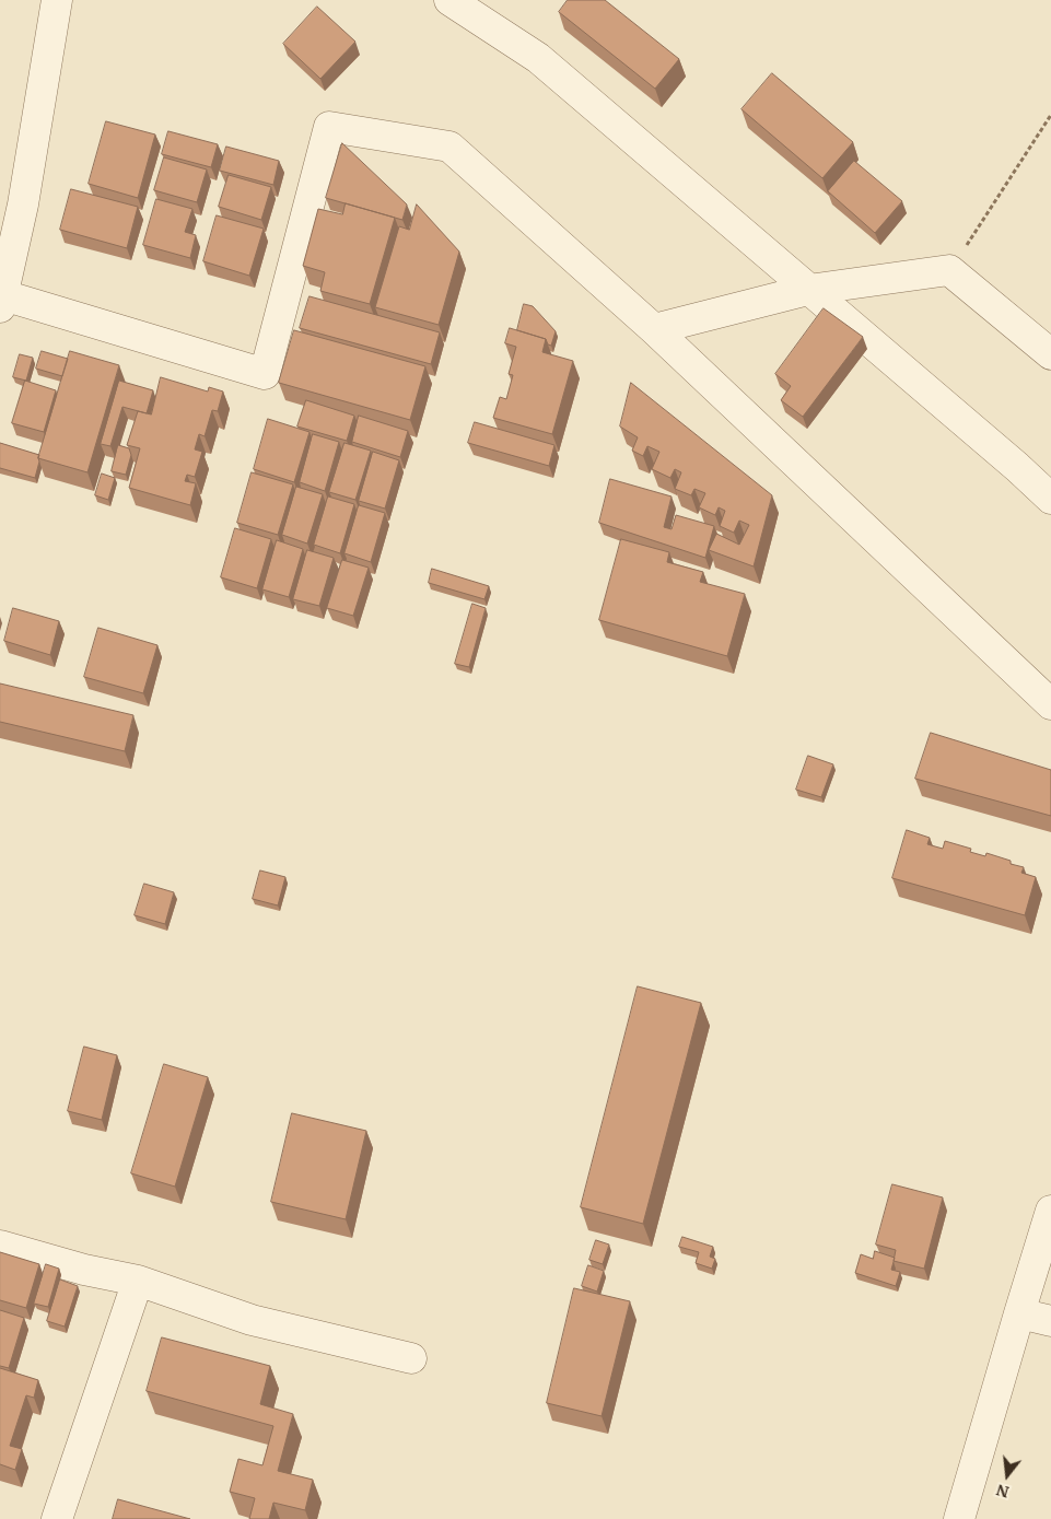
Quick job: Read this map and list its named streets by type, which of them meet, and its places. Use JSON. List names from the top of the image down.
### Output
{
  "north": "bottom"
}
